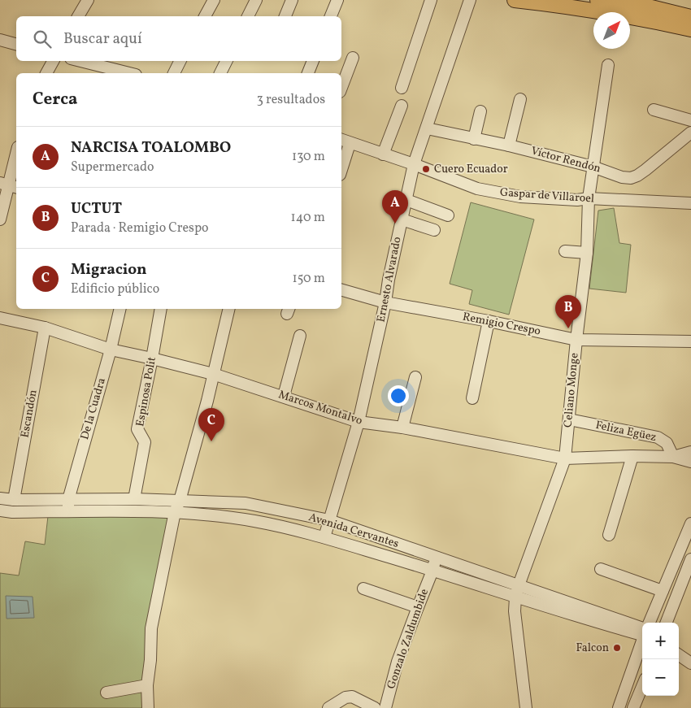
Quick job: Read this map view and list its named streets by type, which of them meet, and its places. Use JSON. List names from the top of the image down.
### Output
{
  "streets": {
    "street": [
      "Víctor Rendón",
      "Gaspar de Villaroel",
      "Ernesto Alvarado",
      "Remigio Crespo",
      "Celiano Monge",
      "Espinosa Polit",
      "Marcos Montalvo",
      "De la Cuadra",
      "Escandón",
      "Feliza Egüez",
      "Avenida Cervantes",
      "Gonzalo Zaldumbide"
    ]
  },
  "crossings": [
    ["Víctor Rendón", "Ernesto Alvarado"],
    ["Víctor Rendón", "Celiano Monge"],
    ["Gaspar de Villaroel", "Ernesto Alvarado"],
    ["Gaspar de Villaroel", "Celiano Monge"],
    ["Ernesto Alvarado", "Remigio Crespo"],
    ["Ernesto Alvarado", "Marcos Montalvo"],
    ["Ernesto Alvarado", "Avenida Cervantes"],
    ["Remigio Crespo", "Celiano Monge"],
    ["Celiano Monge", "Marcos Montalvo"],
    ["Celiano Monge", "Feliza Egüez"],
    ["Celiano Monge", "Avenida Cervantes"],
    ["Espinosa Polit", "Marcos Montalvo"],
    ["Espinosa Polit", "Avenida Cervantes"],
    ["Marcos Montalvo", "De la Cuadra"],
    ["Marcos Montalvo", "Escandón"],
    ["Marcos Montalvo", "Feliza Egüez"],
    ["De la Cuadra", "Avenida Cervantes"],
    ["Escandón", "Avenida Cervantes"],
    ["Avenida Cervantes", "Gonzalo Zaldumbide"]
  ],
  "places": ["Cuero Ecuador", "Falcon"],
  "north": "top right",
  "page": {
    "search": "Buscar aquí",
    "heading": ["Cerca", "3 resultados"],
    "list": [
      {
        "mark": "A",
        "name": "NARCISA TOALOMBO",
        "note": "Supermercado",
        "value": "130 m"
      },
      {
        "mark": "B",
        "name": "UCTUT",
        "note": "Parada · Remigio Crespo",
        "value": "140 m"
      },
      {
        "mark": "C",
        "name": "Migracion",
        "note": "Edificio público",
        "value": "150 m"
      }
    ],
    "pins": ["A", "B", "C"],
    "map_buttons": ["+", "−"]
  }
}
